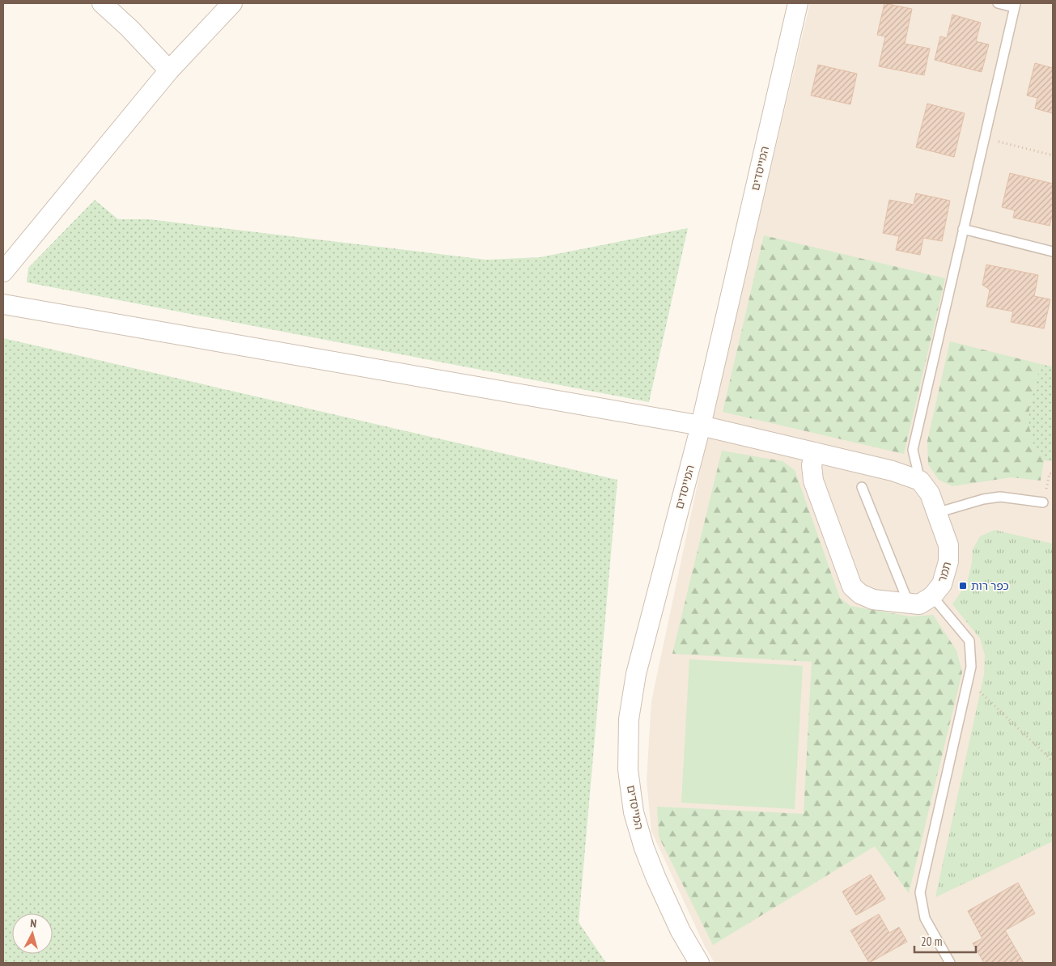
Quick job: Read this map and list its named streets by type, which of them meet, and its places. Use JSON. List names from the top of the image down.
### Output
{
  "streets": {
    "street": ["המייסדים", "תמר"]
  },
  "places": {
    "transit": ["כפר רות"]
  },
  "scale_bar": "20 m",
  "north": "top"
}
